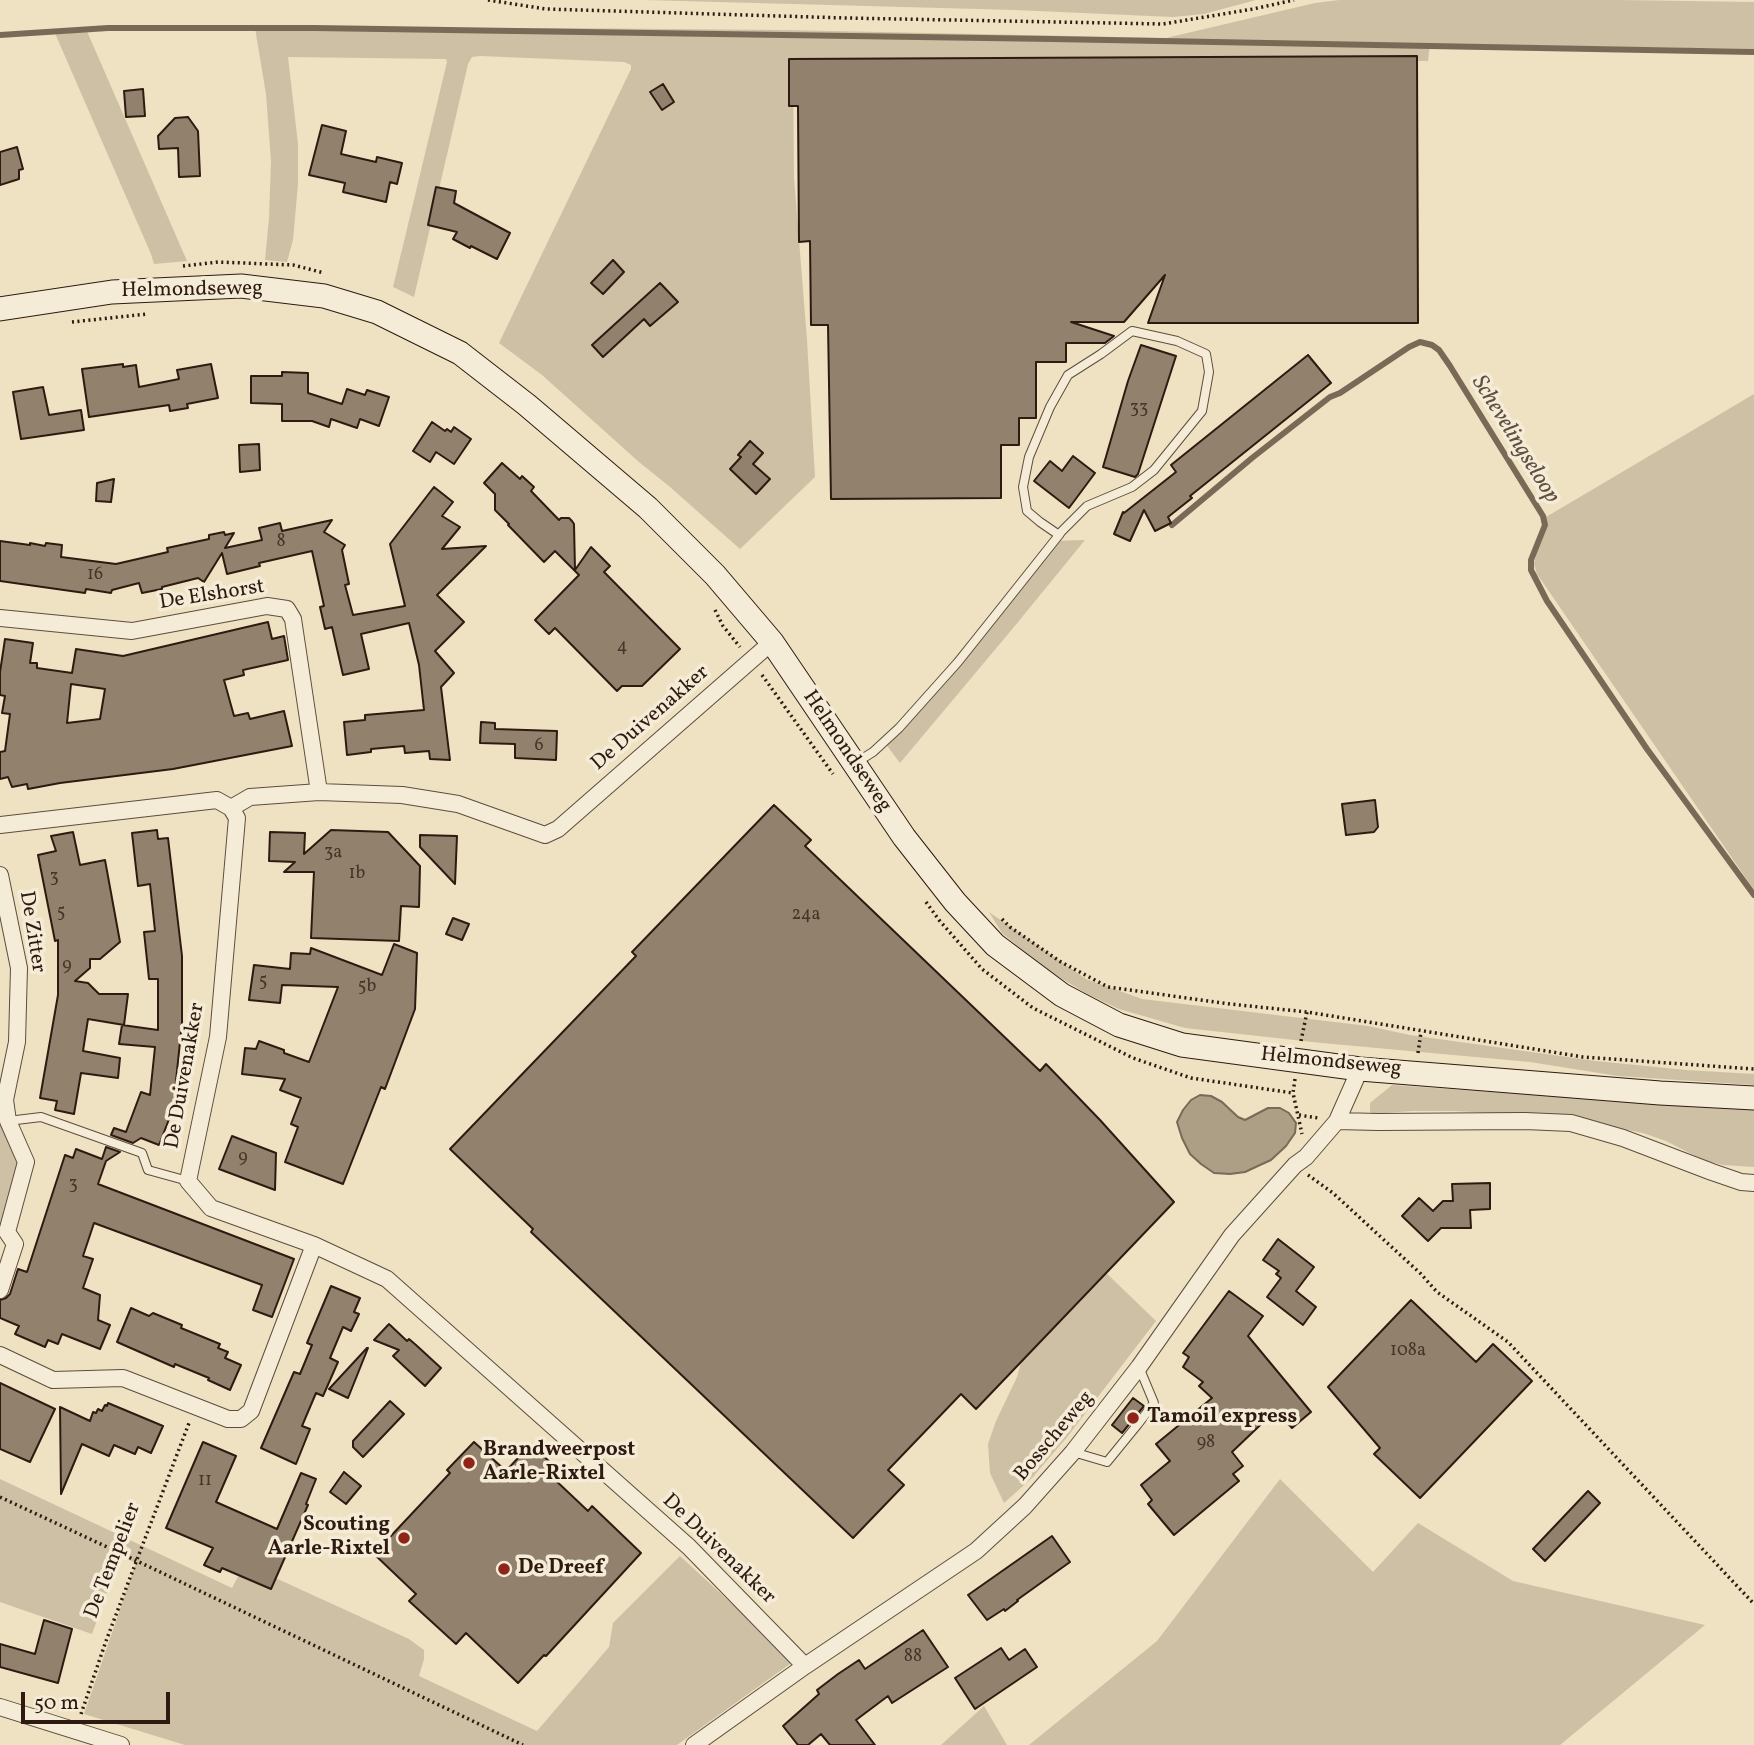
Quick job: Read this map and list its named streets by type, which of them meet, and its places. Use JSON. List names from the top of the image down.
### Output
{
  "streets": {
    "street": [
      "Helmondseweg",
      "De Elshorst",
      "De Duivenakker",
      "De Zitter",
      "Bosscheweg"
    ],
    "path": ["De Tempelier"]
  },
  "crossings": [
    ["Helmondseweg", "De Duivenakker"],
    ["Helmondseweg", "Bosscheweg"],
    ["De Elshorst", "De Duivenakker"],
    ["De Duivenakker", "Bosscheweg"]
  ],
  "water": ["Schevelingseloop"],
  "places": [
    "Tamoil express",
    "Brandweerpost Aarle-Rixtel",
    "Scouting Aarle-Rixtel",
    "De Dreef"
  ],
  "house_numbers": [
    "33",
    "8",
    "16",
    "4",
    "6",
    "3a",
    "1b",
    "3",
    "5",
    "24a",
    "9",
    "5",
    "5b",
    "9",
    "3",
    "108a",
    "98",
    "11",
    "88"
  ],
  "scale_bar": "50 m"
}
